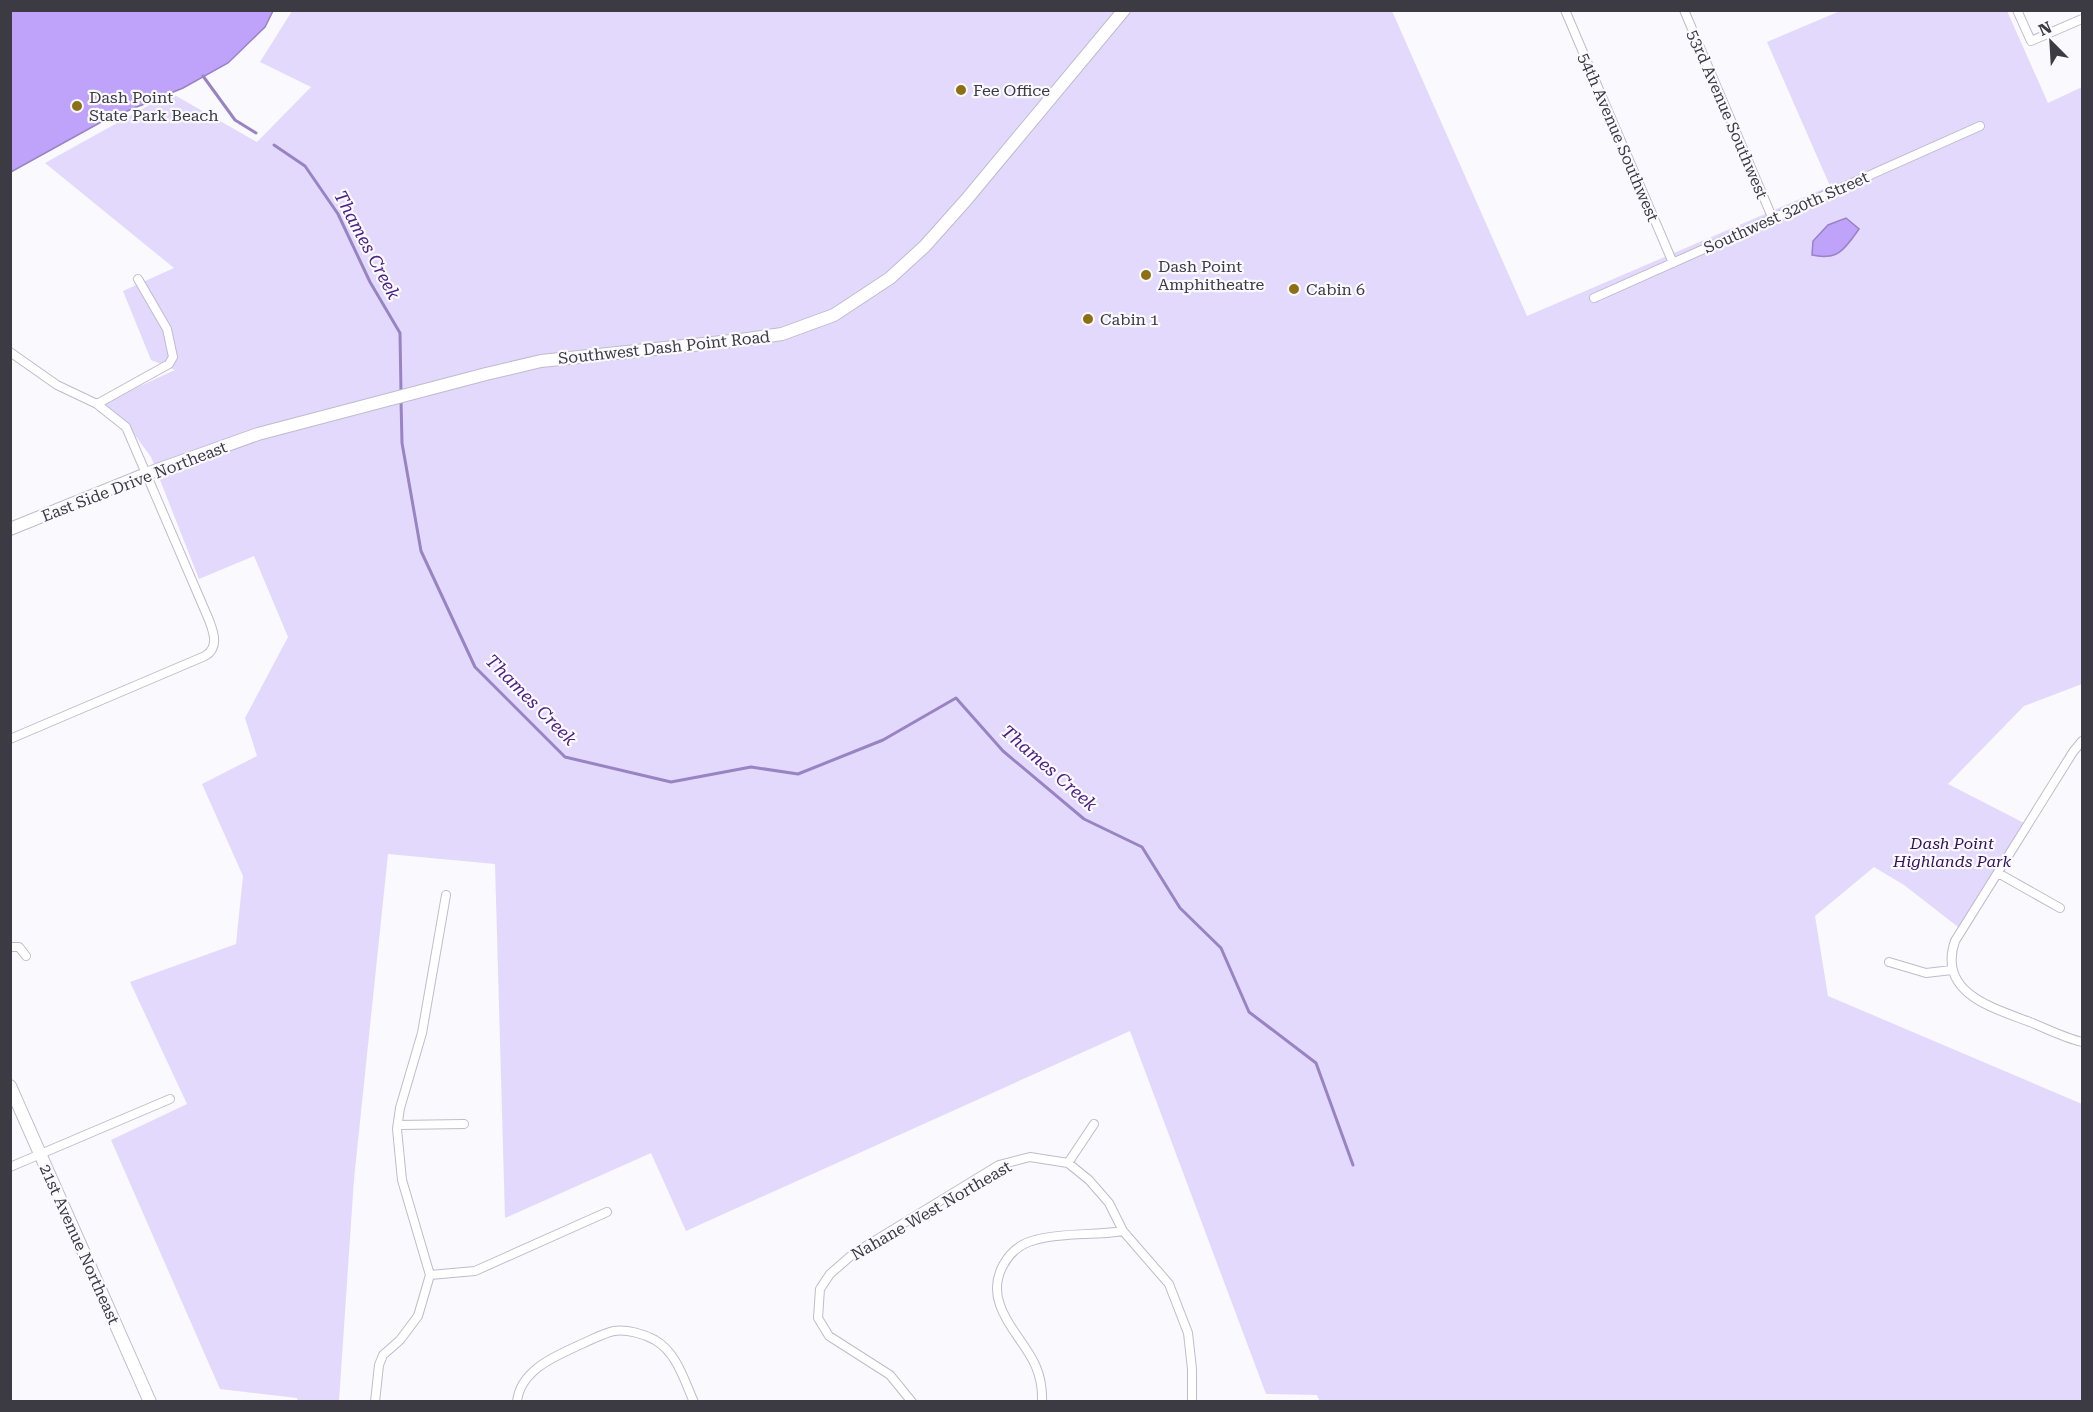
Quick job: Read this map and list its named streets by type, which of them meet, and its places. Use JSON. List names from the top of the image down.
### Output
{
  "streets": {
    "main road": ["Southwest Dash Point Road", "East Side Drive Northeast", "21st Avenue Northeast"],
    "street": [
      "53rd Avenue Southwest",
      "54th Avenue Southwest",
      "Southwest 320th Street",
      "Nahane West Northeast"
    ]
  },
  "crossings": [
    ["53rd Avenue Southwest", "Southwest 320th Street"],
    ["54th Avenue Southwest", "Southwest 320th Street"],
    ["Southwest Dash Point Road", "East Side Drive Northeast"]
  ],
  "water": ["Thames Creek"],
  "parks": ["Dash Point Highlands Park"],
  "places": [
    "Fee Office",
    "Dash Point State Park Beach",
    "Dash Point Amphitheatre",
    "Cabin 6",
    "Cabin 1"
  ],
  "north": "top left"
}
